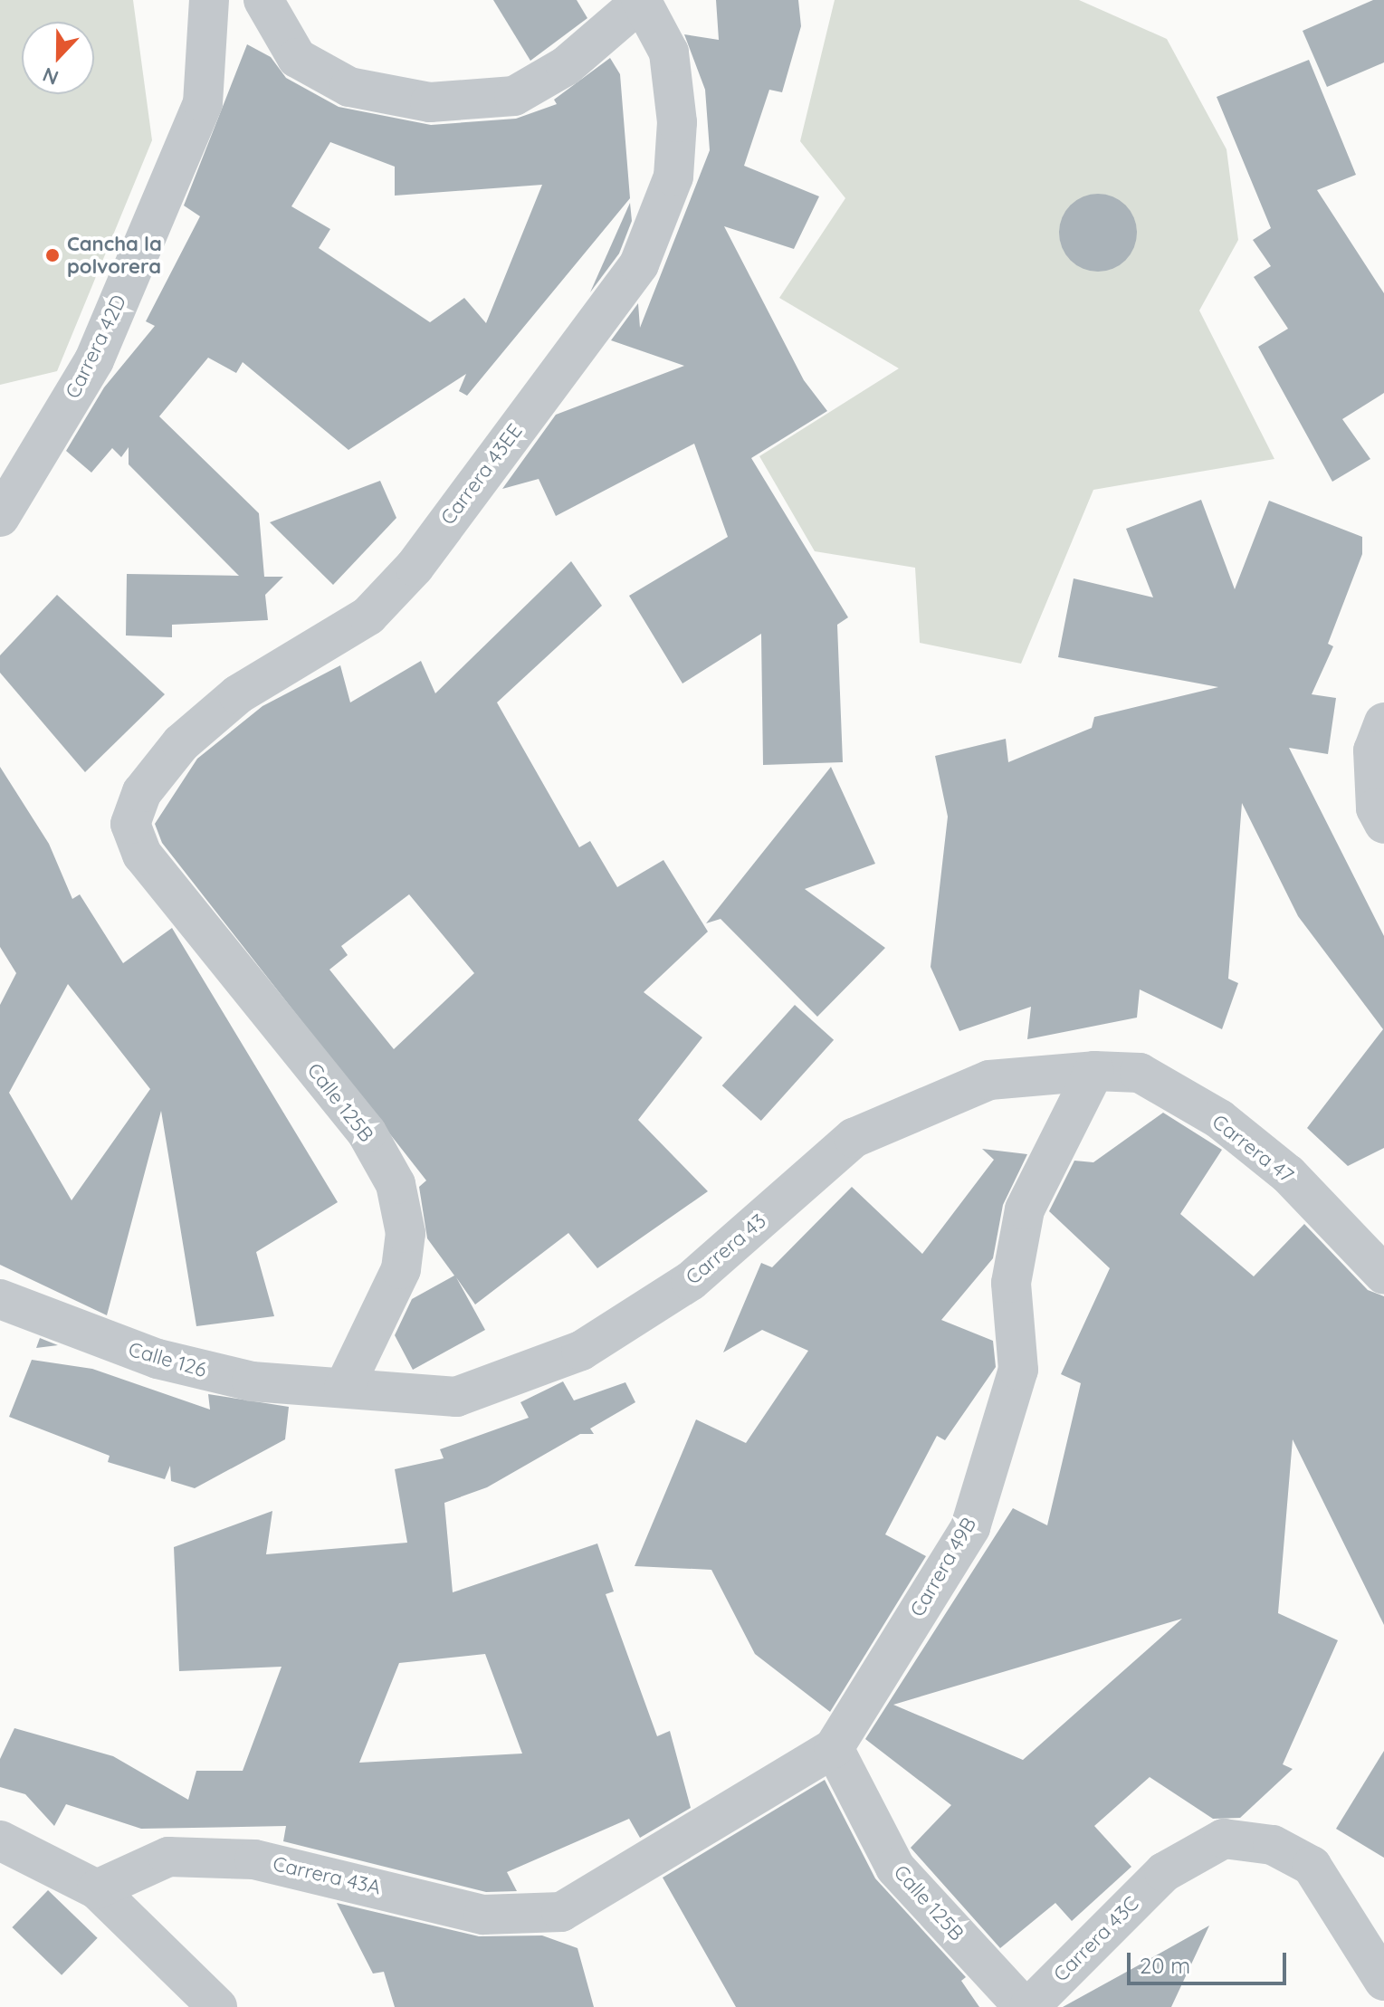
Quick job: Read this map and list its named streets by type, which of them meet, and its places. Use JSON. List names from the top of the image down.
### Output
{
  "streets": {
    "street": [
      "Carrera 42D",
      "Carrera 43EE",
      "Calle 125B",
      "Carrera 47",
      "Carrera 43",
      "Calle 126",
      "Carrera 49B",
      "Carrera 43A",
      "Carrera 43C"
    ]
  },
  "crossings": [
    ["Carrera 43EE", "Calle 125B"],
    ["Calle 125B", "Carrera 43"],
    ["Calle 125B", "Calle 126"],
    ["Calle 125B", "Carrera 49B"],
    ["Carrera 47", "Carrera 43"],
    ["Carrera 47", "Carrera 49B"],
    ["Carrera 43", "Calle 126"],
    ["Carrera 43", "Carrera 49B"],
    ["Carrera 49B", "Carrera 43A"]
  ],
  "places": ["Cancha la polvorera"],
  "scale_bar": "20 m",
  "north": "bottom"
}
